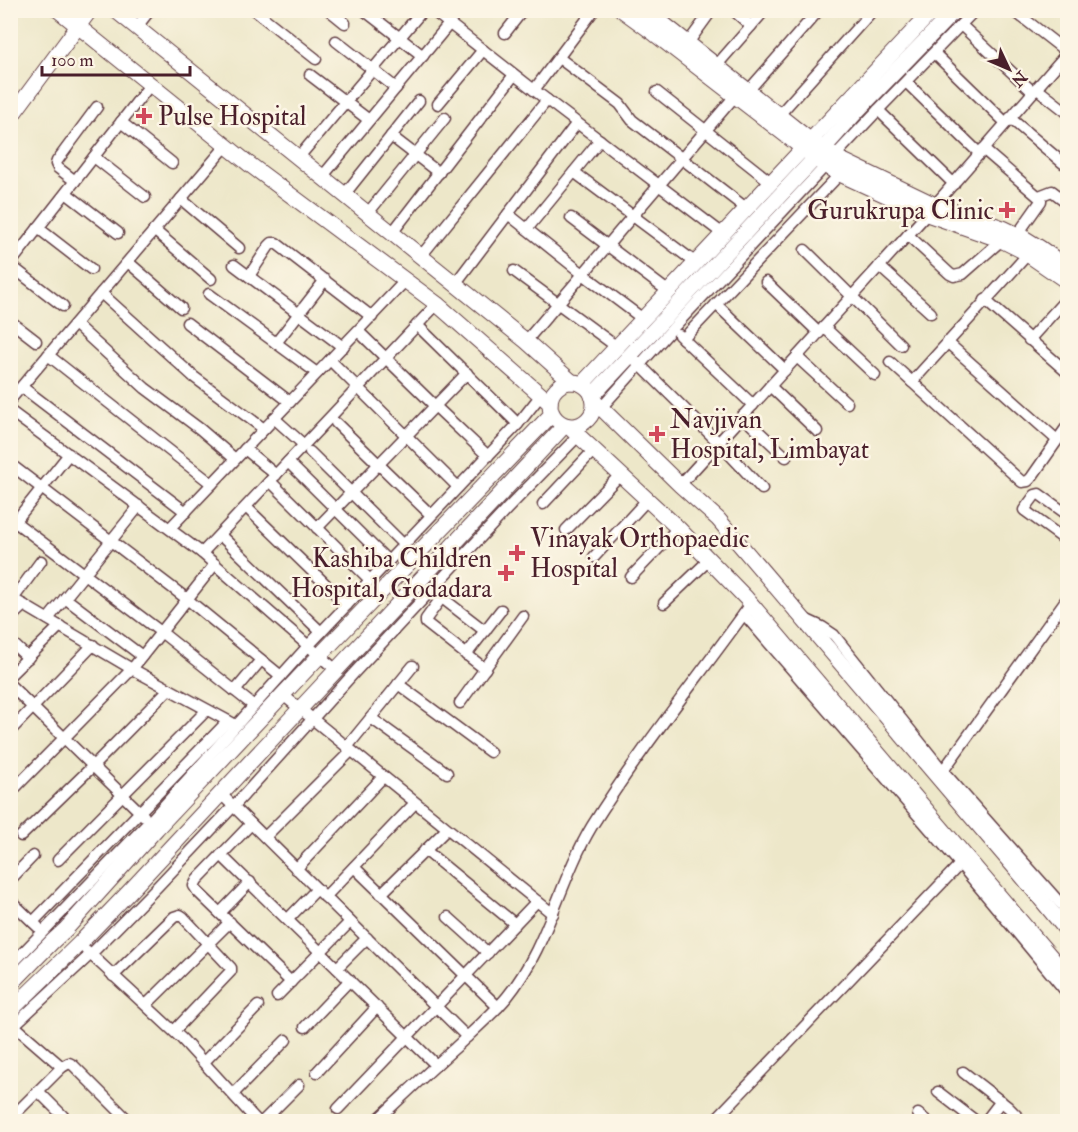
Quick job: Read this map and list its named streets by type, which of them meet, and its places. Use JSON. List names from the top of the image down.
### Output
{
  "places": {
    "health": [
      "Pulse Hospital",
      "Gurukrupa Clinic",
      "Navjivan Hospital, Limbayat",
      "Vinayak Orthopaedic Hospital",
      "Kashiba Children Hospital, Godadara"
    ]
  },
  "scale_bar": "100 m",
  "north": "bottom right"
}
